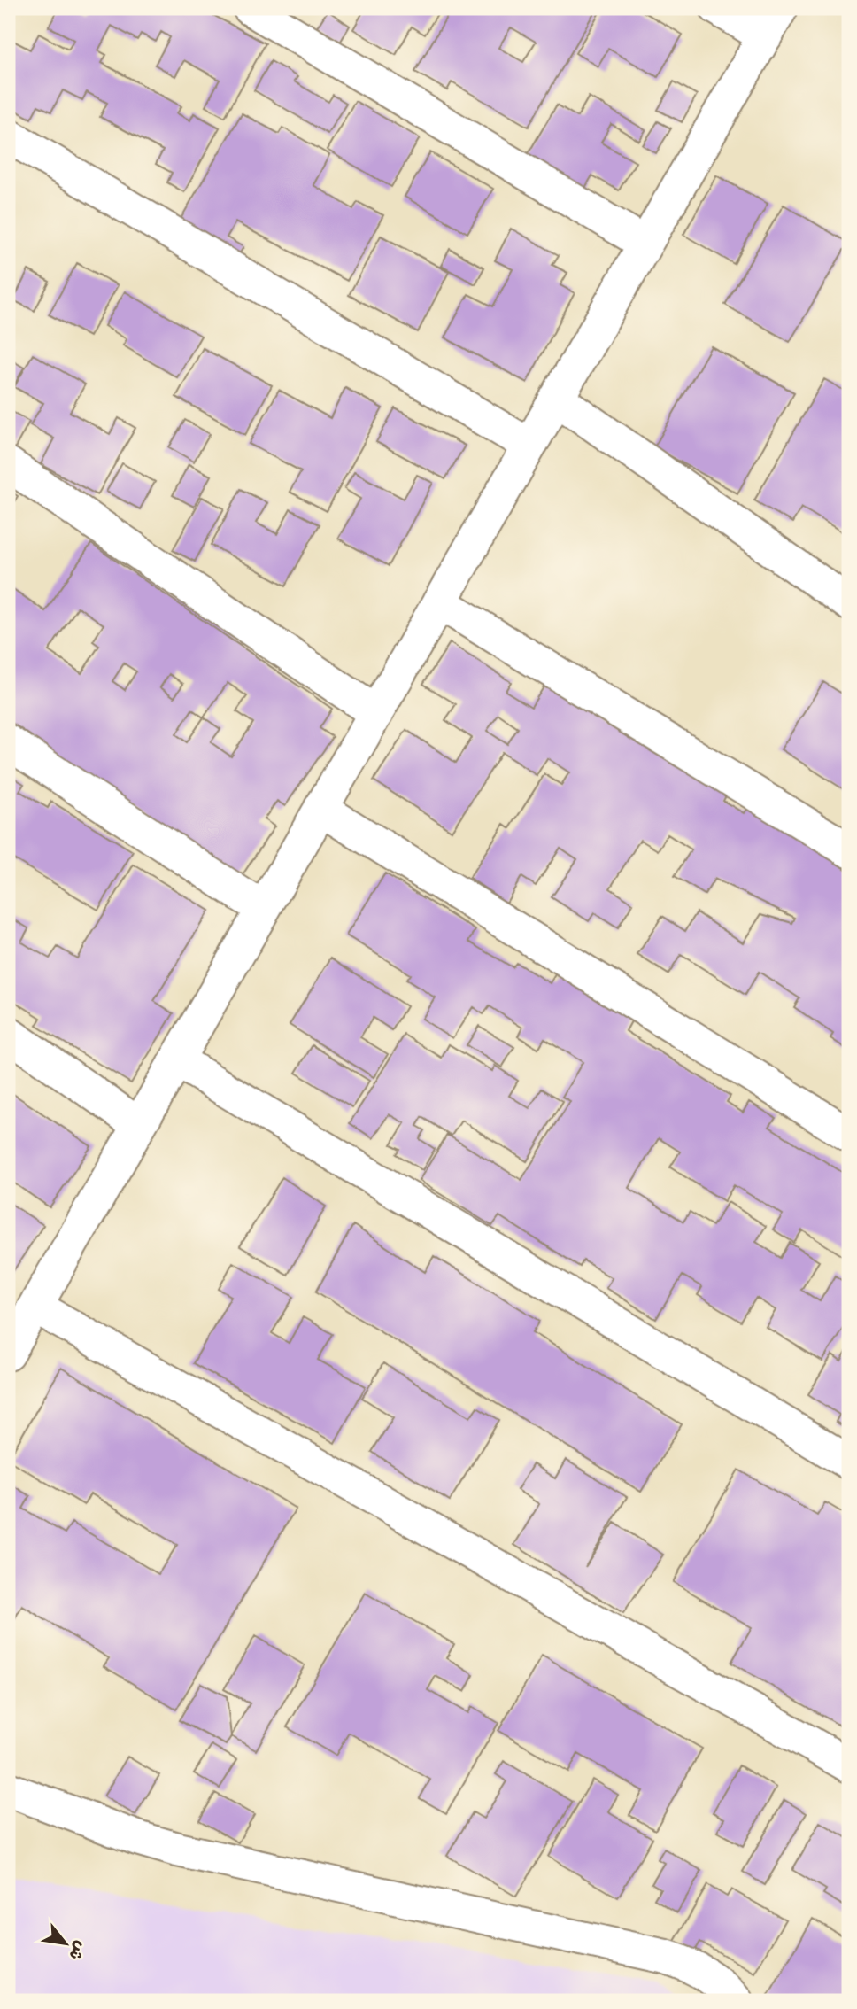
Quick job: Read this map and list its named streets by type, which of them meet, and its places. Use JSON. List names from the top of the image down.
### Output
{
  "north": "bottom right"
}
